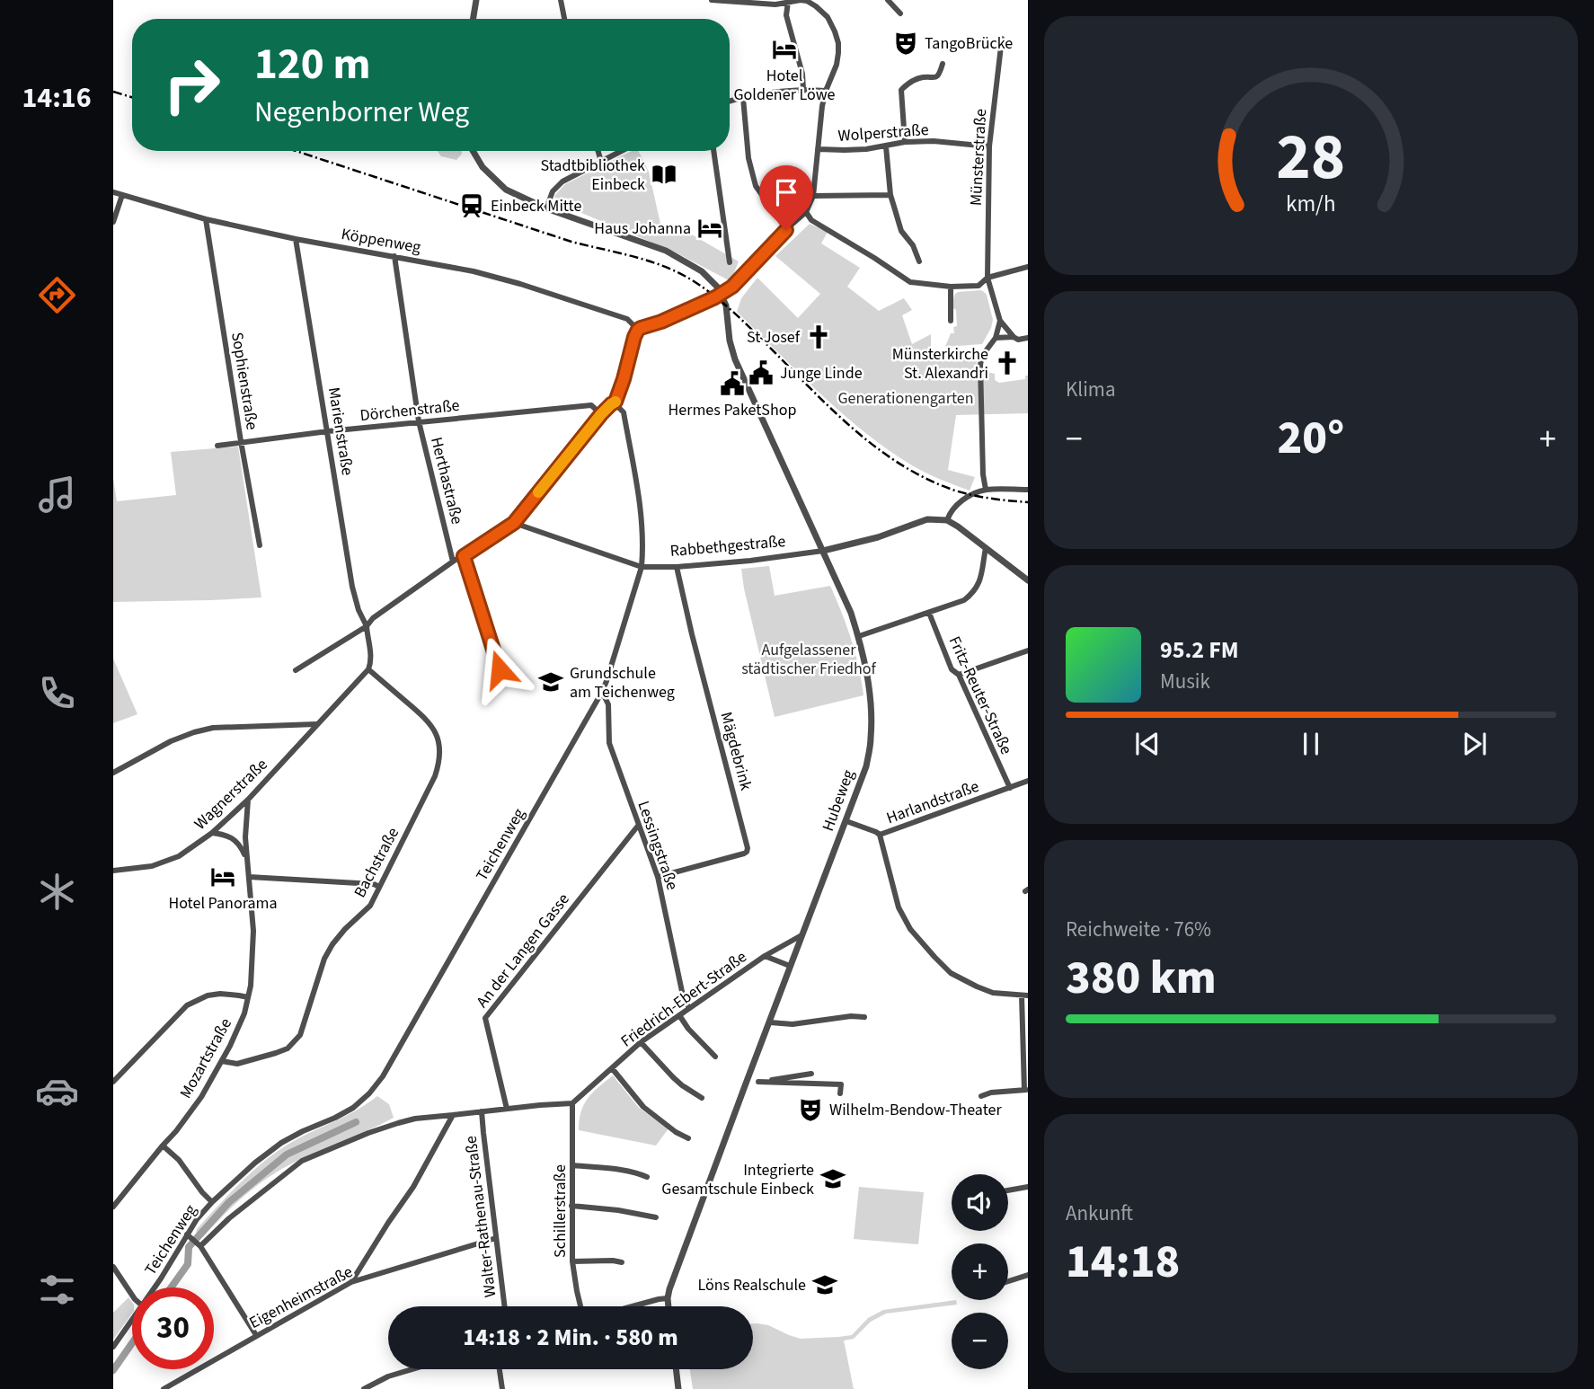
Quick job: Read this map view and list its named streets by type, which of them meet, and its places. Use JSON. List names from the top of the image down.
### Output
{
  "streets": {
    "street": [
      "Wolperstraße",
      "Münsterstraße",
      "Köppenweg",
      "Sophienstraße",
      "Dörchenstraße",
      "Marienstraße",
      "Herthastraße",
      "Rabbethgestraße",
      "Fritz-Reuter-Straße",
      "Mägdebrink",
      "Wagnerstraße",
      "Hubeweg",
      "Harlandstraße",
      "Teichenweg",
      "Lessingstraße",
      "Bachstraße",
      "An der Langen Gasse",
      "Friedrich-Ebert-Straße",
      "Mozartstraße",
      "Schillerstraße",
      "Walter-Rathenau-Straße",
      "Eigenheimstraße"
    ]
  },
  "crossings": [
    ["Wolperstraße", "Münsterstraße"],
    ["Köppenweg", "Sophienstraße"],
    ["Köppenweg", "Marienstraße"],
    ["Köppenweg", "Herthastraße"],
    ["Sophienstraße", "Dörchenstraße"],
    ["Dörchenstraße", "Marienstraße"],
    ["Dörchenstraße", "Herthastraße"],
    ["Marienstraße", "Wagnerstraße"],
    ["Marienstraße", "Bachstraße"],
    ["Rabbethgestraße", "Mägdebrink"],
    ["Rabbethgestraße", "Hubeweg"],
    ["Rabbethgestraße", "Teichenweg"],
    ["Fritz-Reuter-Straße", "Harlandstraße"],
    ["Mägdebrink", "Lessingstraße"],
    ["Wagnerstraße", "Bachstraße"],
    ["Wagnerstraße", "Mozartstraße"],
    ["Hubeweg", "Harlandstraße"],
    ["Hubeweg", "Friedrich-Ebert-Straße"],
    ["Teichenweg", "Lessingstraße"],
    ["Lessingstraße", "An der Langen Gasse"],
    ["Lessingstraße", "Friedrich-Ebert-Straße"],
    ["Bachstraße", "Mozartstraße"],
    ["Friedrich-Ebert-Straße", "Schillerstraße"],
    ["Walter-Rathenau-Straße", "Eigenheimstraße"]
  ],
  "parks": ["Generationengarten", "Aufgelassener städtischer Friedhof"],
  "places": {
    "theatre": ["TangoBrücke", "Wilhelm-Bendow-Theater"],
    "hotel": ["Hotel Goldener Löwe", "Haus Johanna", "Hotel Panorama"],
    "library": ["Stadtbibliothek Einbeck"],
    "station": ["Einbeck Mitte"],
    "church": ["St Josef", "Münsterkirche St. Alexandri"],
    "public building": ["Junge Linde", "Hermes PaketShop"],
    "school or university": ["Grundschule am Teichenweg", "Integrierte Gesamtschule Einbeck", "Löns Realschule"]
  },
  "page": {
    "tabs": "14:16",
    "turn": ["120 m", "Negenborner Weg"],
    "tile": [
      "Klima",
      ["Reichweite · 76%", "380 km"],
      ["Ankunft", "14:18"]
    ],
    "heat": ["−", "20°", "+"],
    "song": ["95.2 FM", "Musik"],
    "map_buttons": ["+", "−"],
    "limit": "30",
    "trip": "14:18 · 2 Min. · 580 m",
    "gauge": ["28", "km/h"]
  }
}
